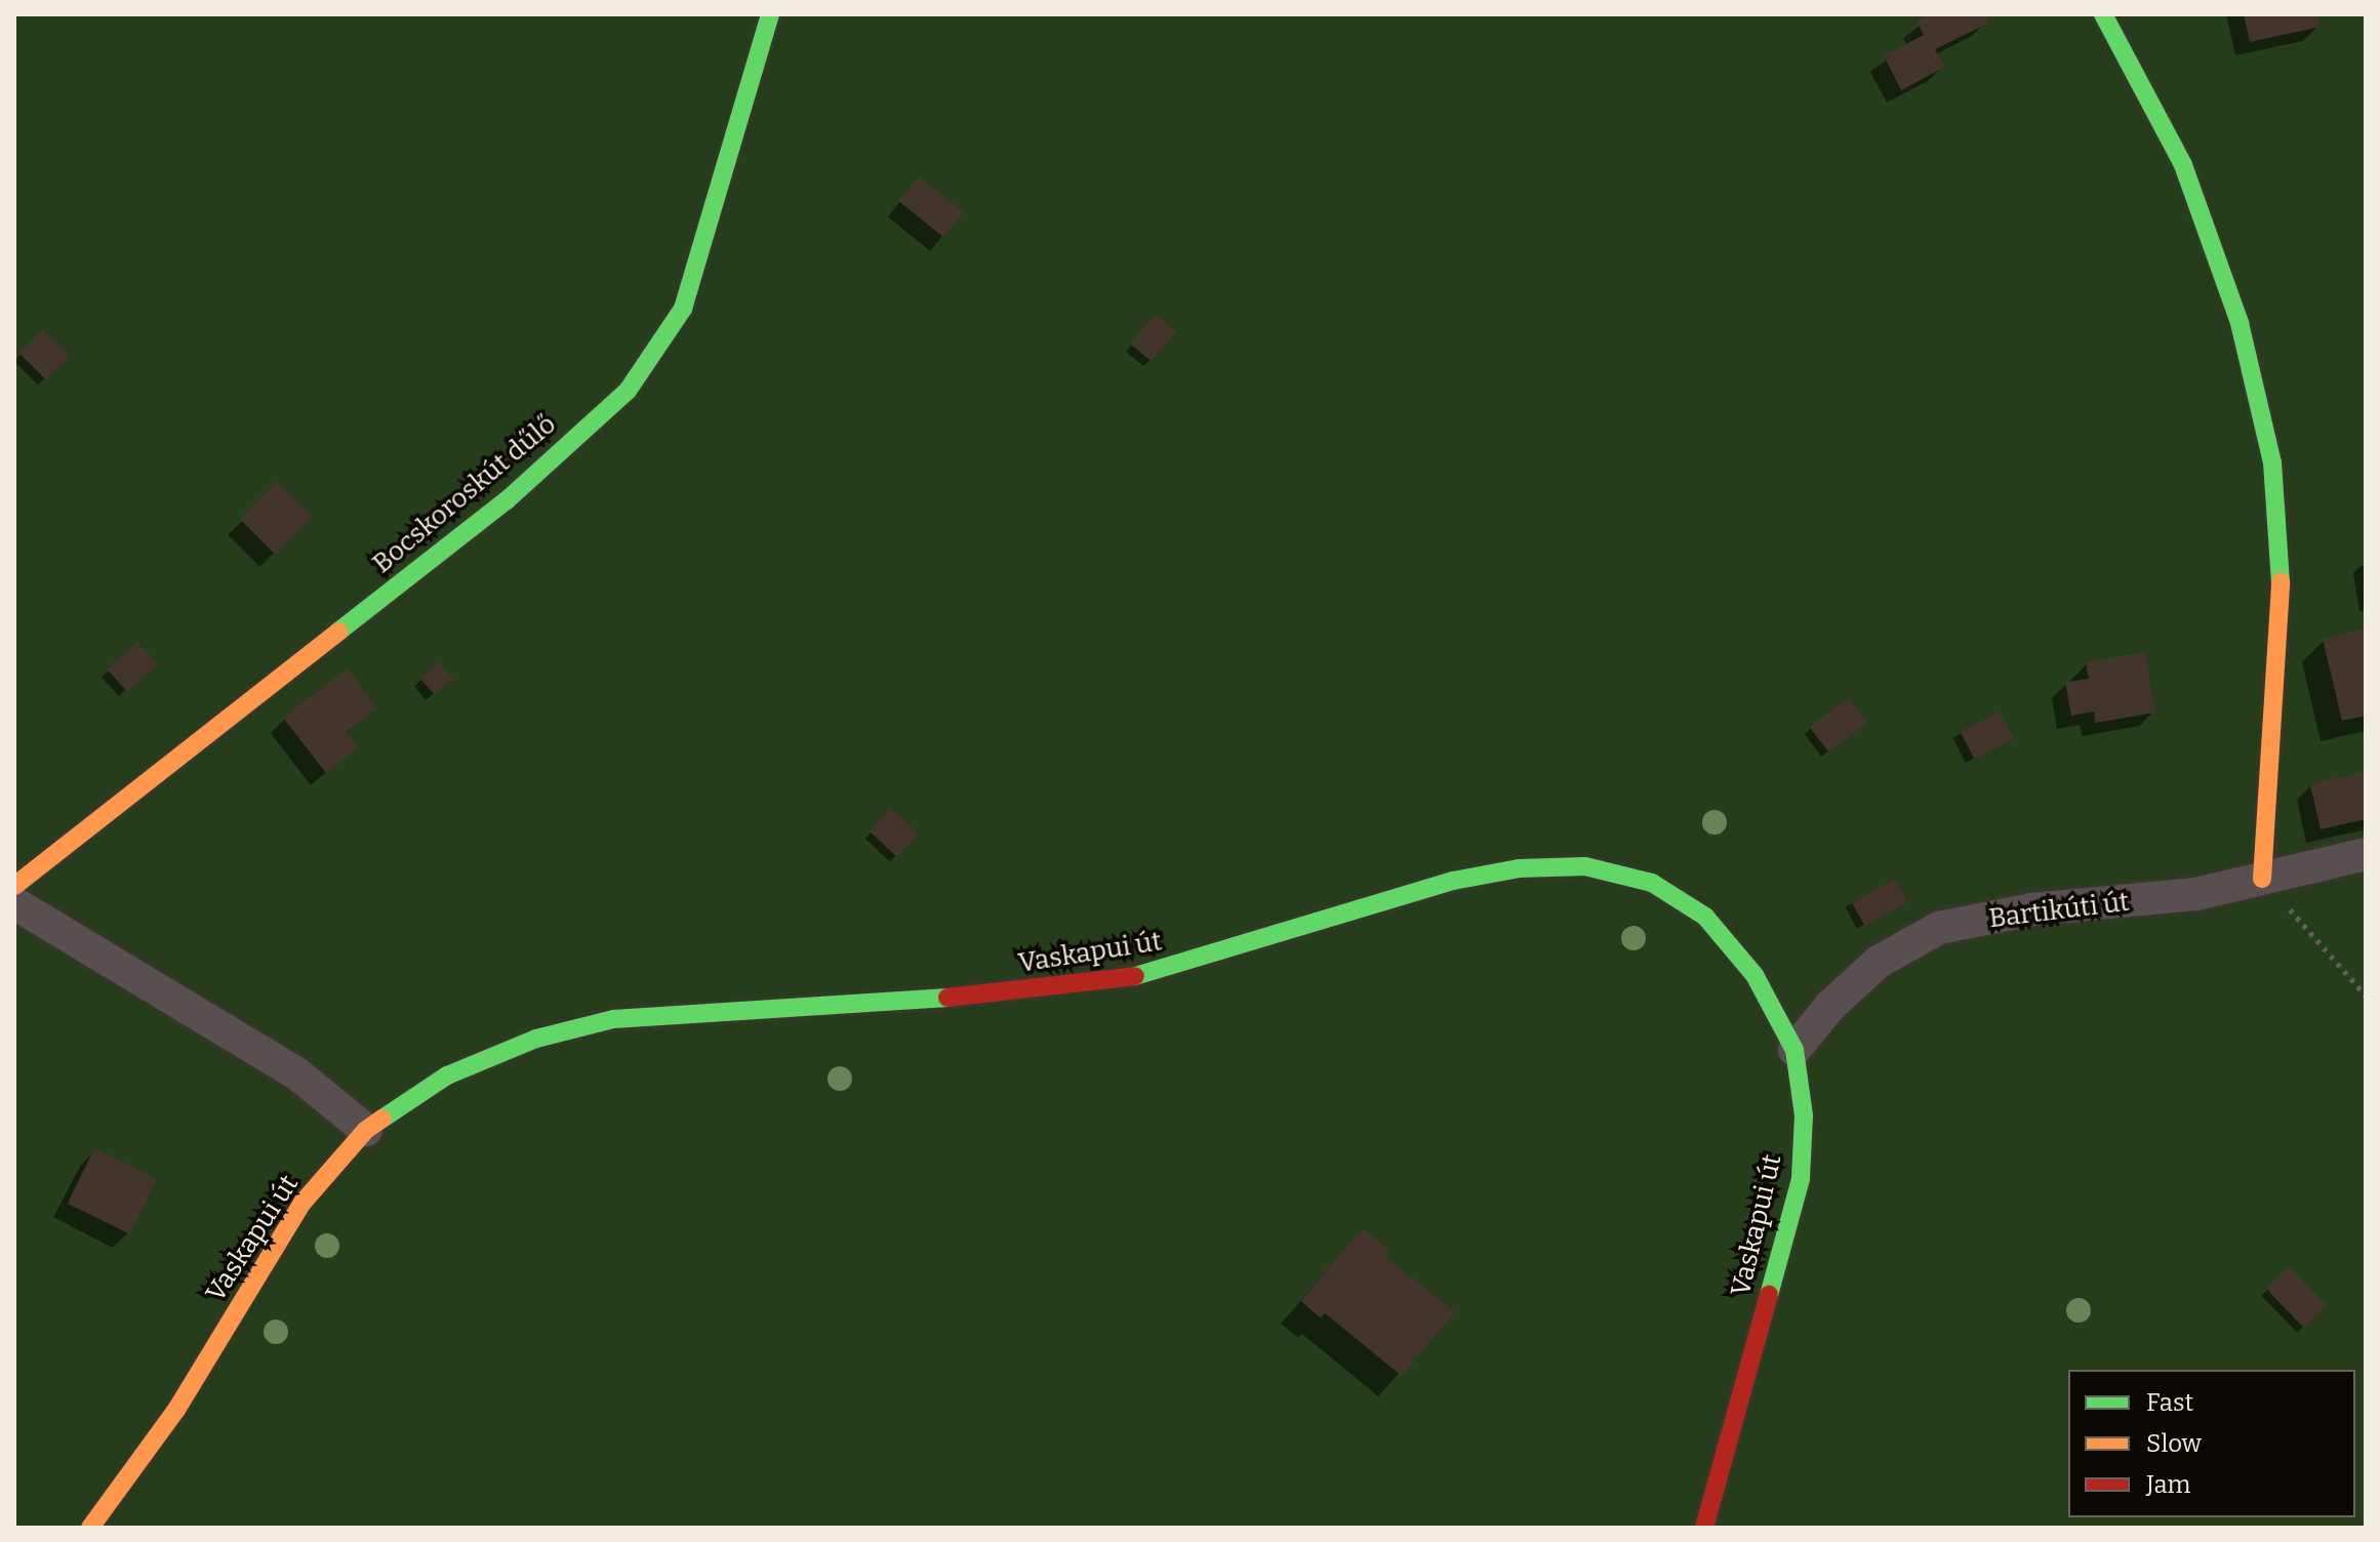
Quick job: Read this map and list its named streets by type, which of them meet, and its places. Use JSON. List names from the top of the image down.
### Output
{
  "streets": {
    "street": ["Bocskoroskút dűlő", "Bartikúti út", "Vaskapui út"]
  },
  "crossings": [
    ["Bartikúti út", "Vaskapui út"]
  ],
  "legend": ["Fast", "Slow", "Jam"]
}
